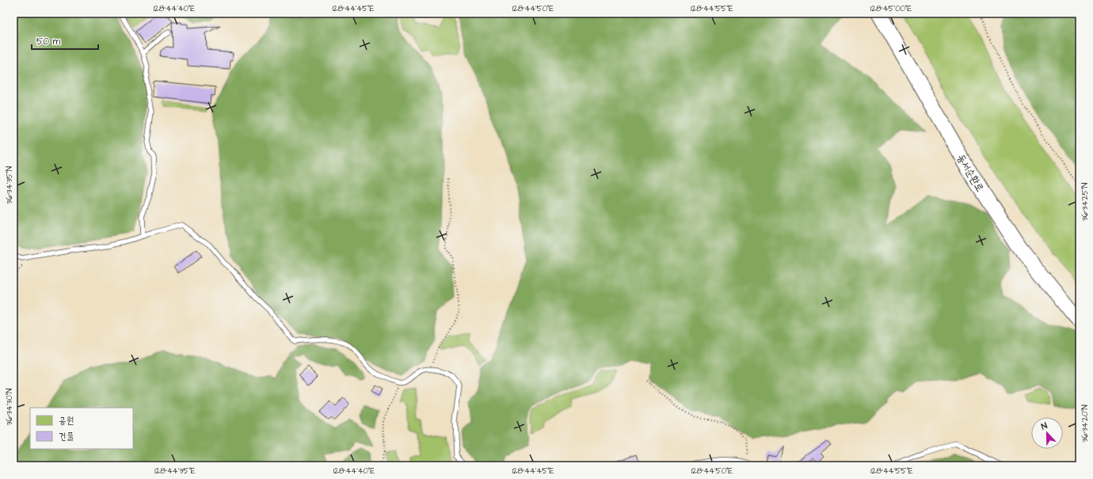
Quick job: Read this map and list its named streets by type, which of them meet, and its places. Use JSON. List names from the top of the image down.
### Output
{
  "streets": {
    "highway": ["동서순환로"]
  },
  "legend": ["공원", "건물"],
  "scale_bar": "50 m",
  "north": "top",
  "coordinates": [
    "128°44'40\"E",
    "128°44'45\"E",
    "128°44'50\"E",
    "128°44'55\"E",
    "128°45'00\"E",
    "36°34'35\"N",
    "36°34'25\"N",
    "36°34'30\"N",
    "36°34'20\"N",
    "128°44'35\"E"
  ]
}
